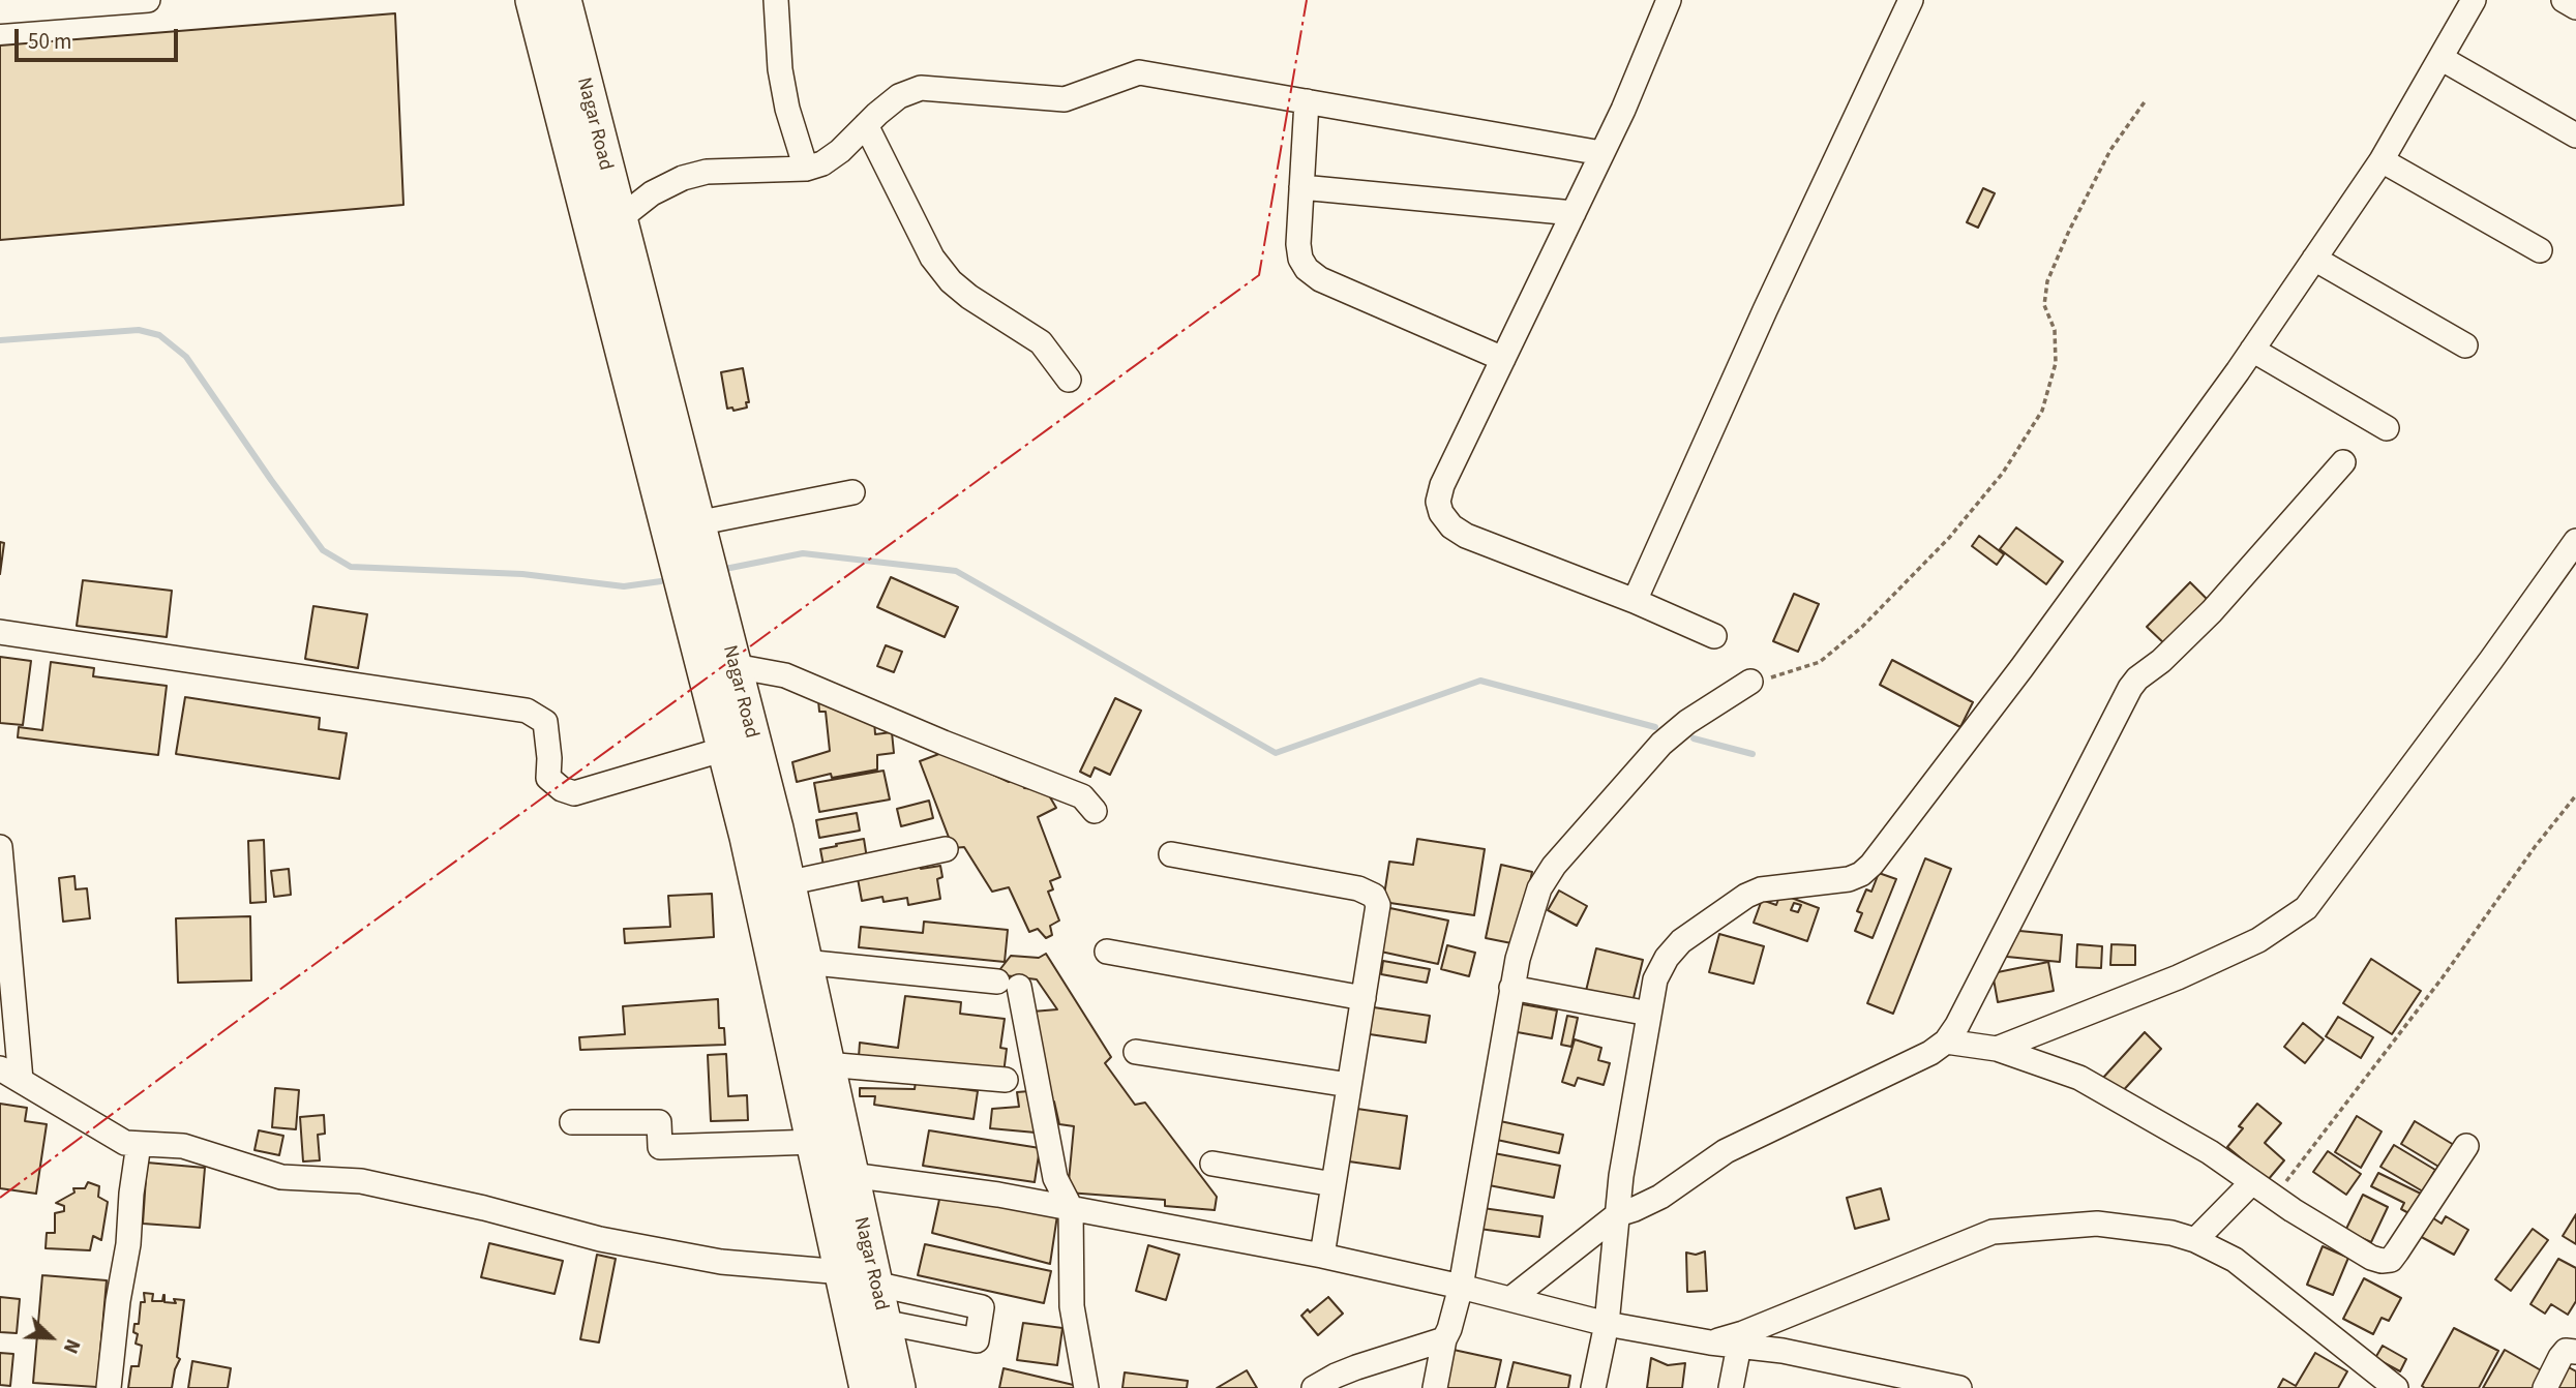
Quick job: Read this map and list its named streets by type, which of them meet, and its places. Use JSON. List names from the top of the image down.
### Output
{
  "streets": {
    "highway": ["Nagar Road"]
  },
  "scale_bar": "50 m",
  "north": "bottom right"
}
